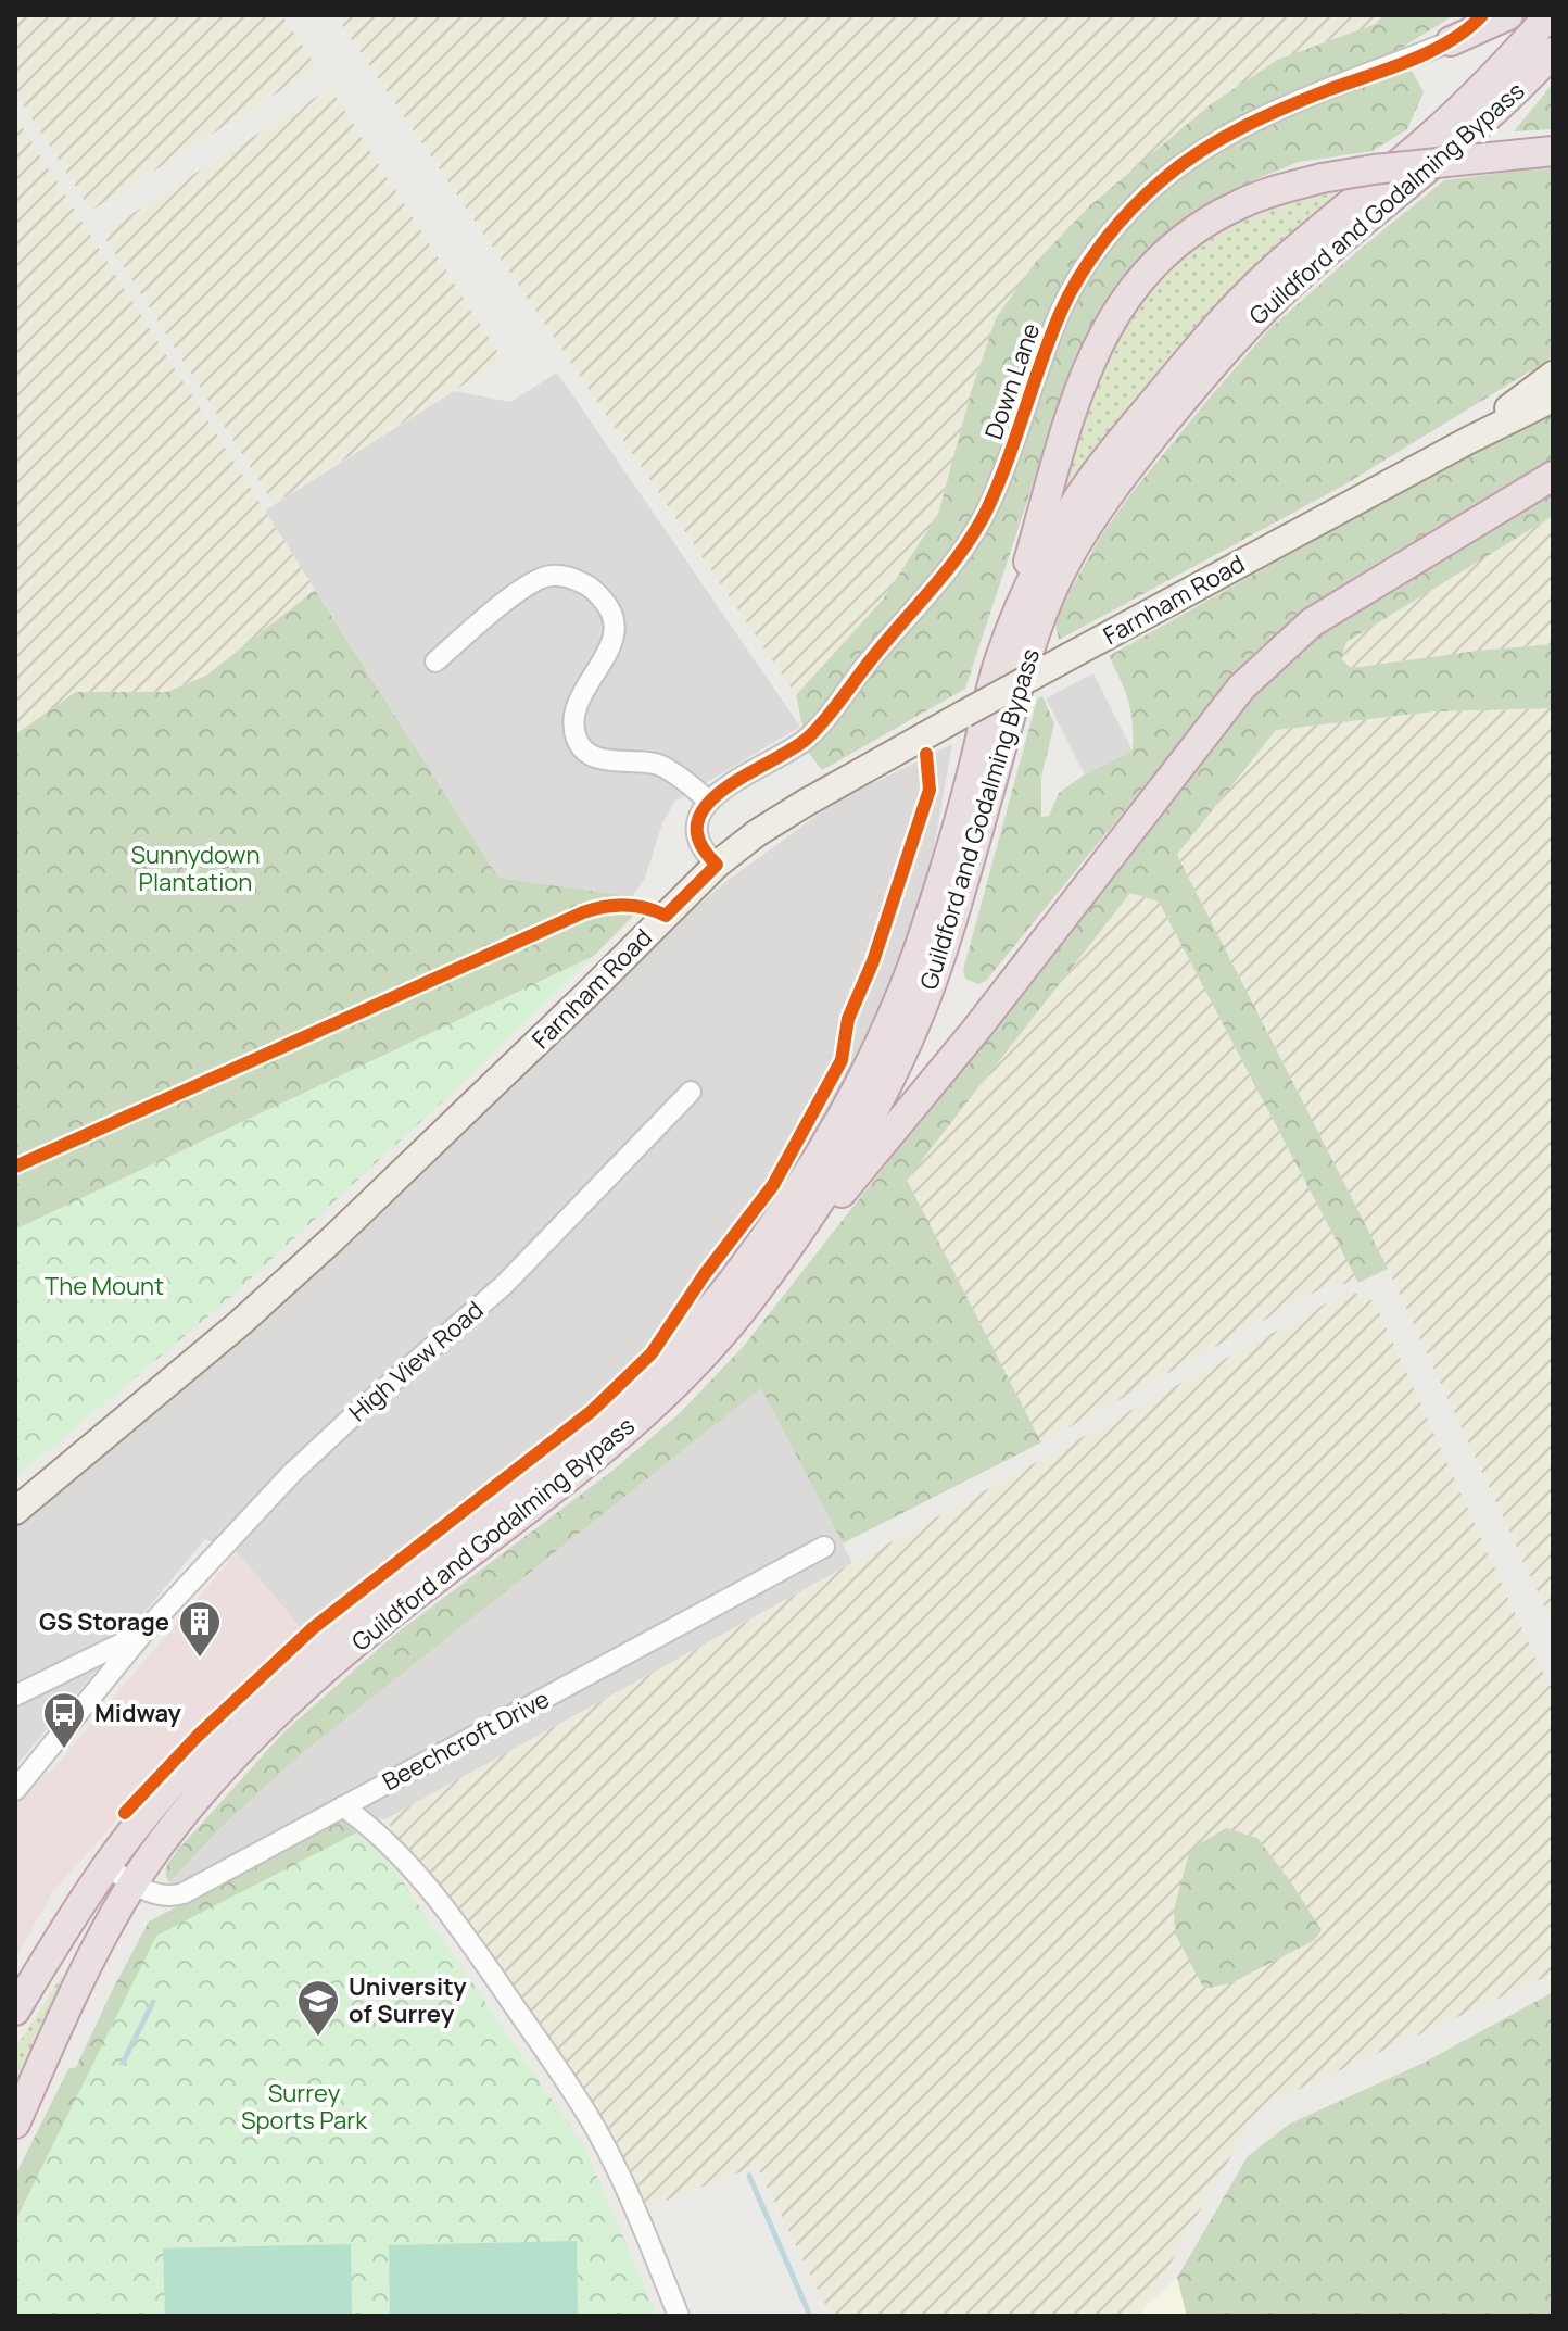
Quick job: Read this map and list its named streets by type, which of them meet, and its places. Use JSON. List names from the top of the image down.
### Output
{
  "streets": {
    "highway": ["Guildford and Godalming Bypass"],
    "main road": ["Farnham Road"],
    "street": ["Down Lane", "High View Road", "Beechcroft Drive"]
  },
  "crossings": [
    ["Guildford and Godalming Bypass", "Beechcroft Drive"]
  ],
  "parks": ["Sunnydown Plantation", "The Mount", "Surrey Sports Park"],
  "places": {
    "building": ["GS Storage"],
    "bus stop": ["Midway"],
    "school or university": ["University of Surrey"]
  }
}
